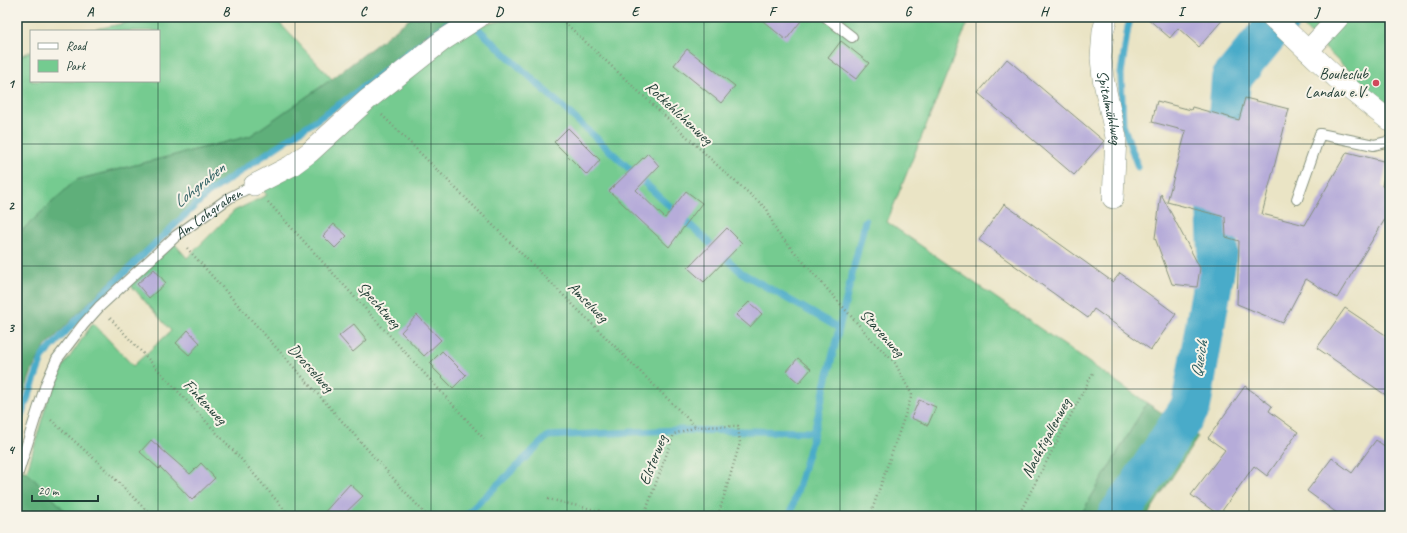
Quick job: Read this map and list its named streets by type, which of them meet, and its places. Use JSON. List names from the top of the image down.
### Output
{
  "streets": {
    "street": ["Spitalmühlweg", "Am Lohgraben"],
    "path": [
      "Rotkehlchenweg",
      "Amselweg",
      "Spechtweg",
      "Starenweg",
      "Drosselweg",
      "Finkenweg",
      "Nachtigallenweg",
      "Elsterweg"
    ]
  },
  "crossings": [
    ["Rotkehlchenweg", "Starenweg"],
    ["Am Lohgraben", "Amselweg"],
    ["Am Lohgraben", "Spechtweg"],
    ["Am Lohgraben", "Drosselweg"],
    ["Am Lohgraben", "Finkenweg"],
    ["Amselweg", "Elsterweg"]
  ],
  "water": ["Lohgraben", "Queich"],
  "places": ["Bouleclub Landau e.V."],
  "legend": ["Road", "Park"],
  "scale_bar": "20 m",
  "grid": {
    "columns": [
      "A",
      "B",
      "C",
      "D",
      "E",
      "F",
      "G",
      "H",
      "I",
      "J"
    ],
    "rows": [
      "1",
      "2",
      "3",
      "4"
    ]
  }
}
